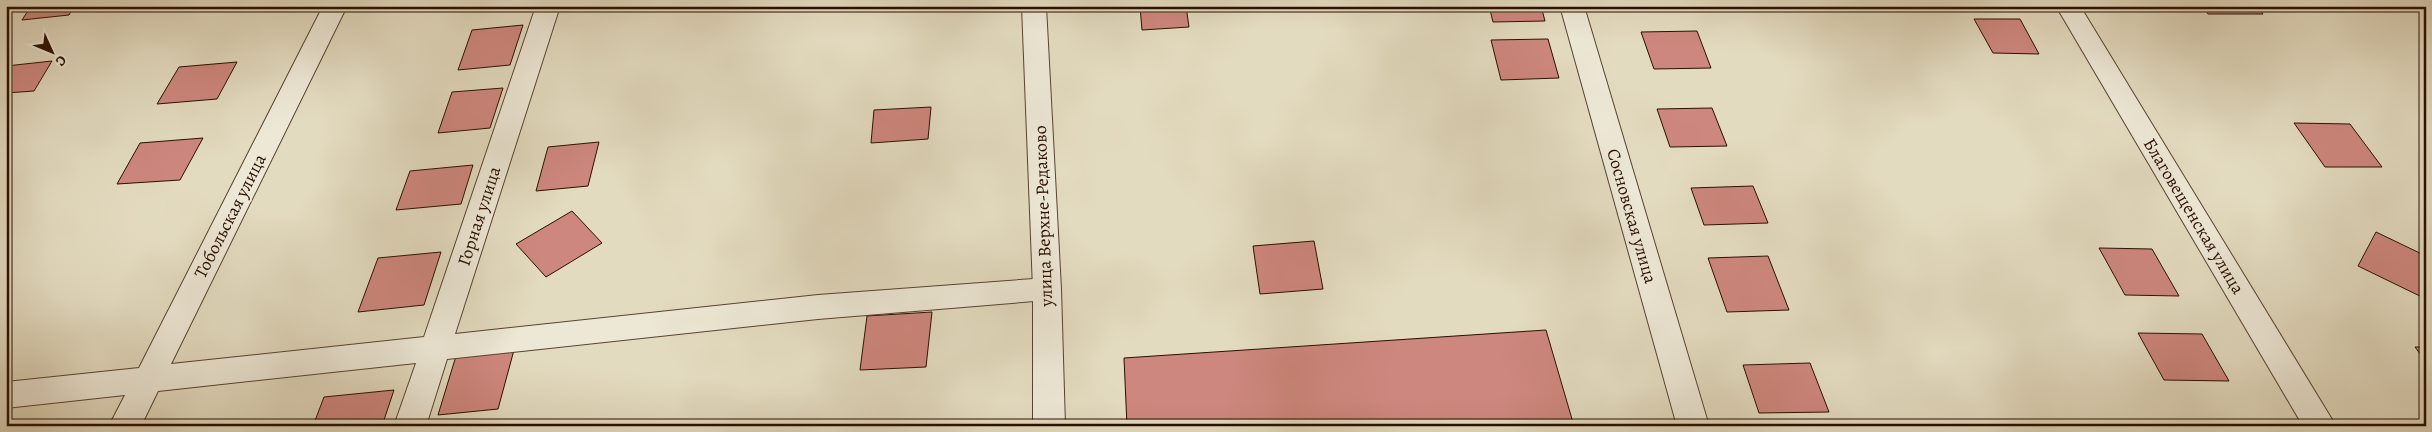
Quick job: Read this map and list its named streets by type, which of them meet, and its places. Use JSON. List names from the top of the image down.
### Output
{
  "streets": {
    "street": [
      "Тобольская улица",
      "Горная улица",
      "улица Верхне-Редаково",
      "Сосновская улица",
      "Благовещенская улица"
    ]
  },
  "north": "bottom right"
}
